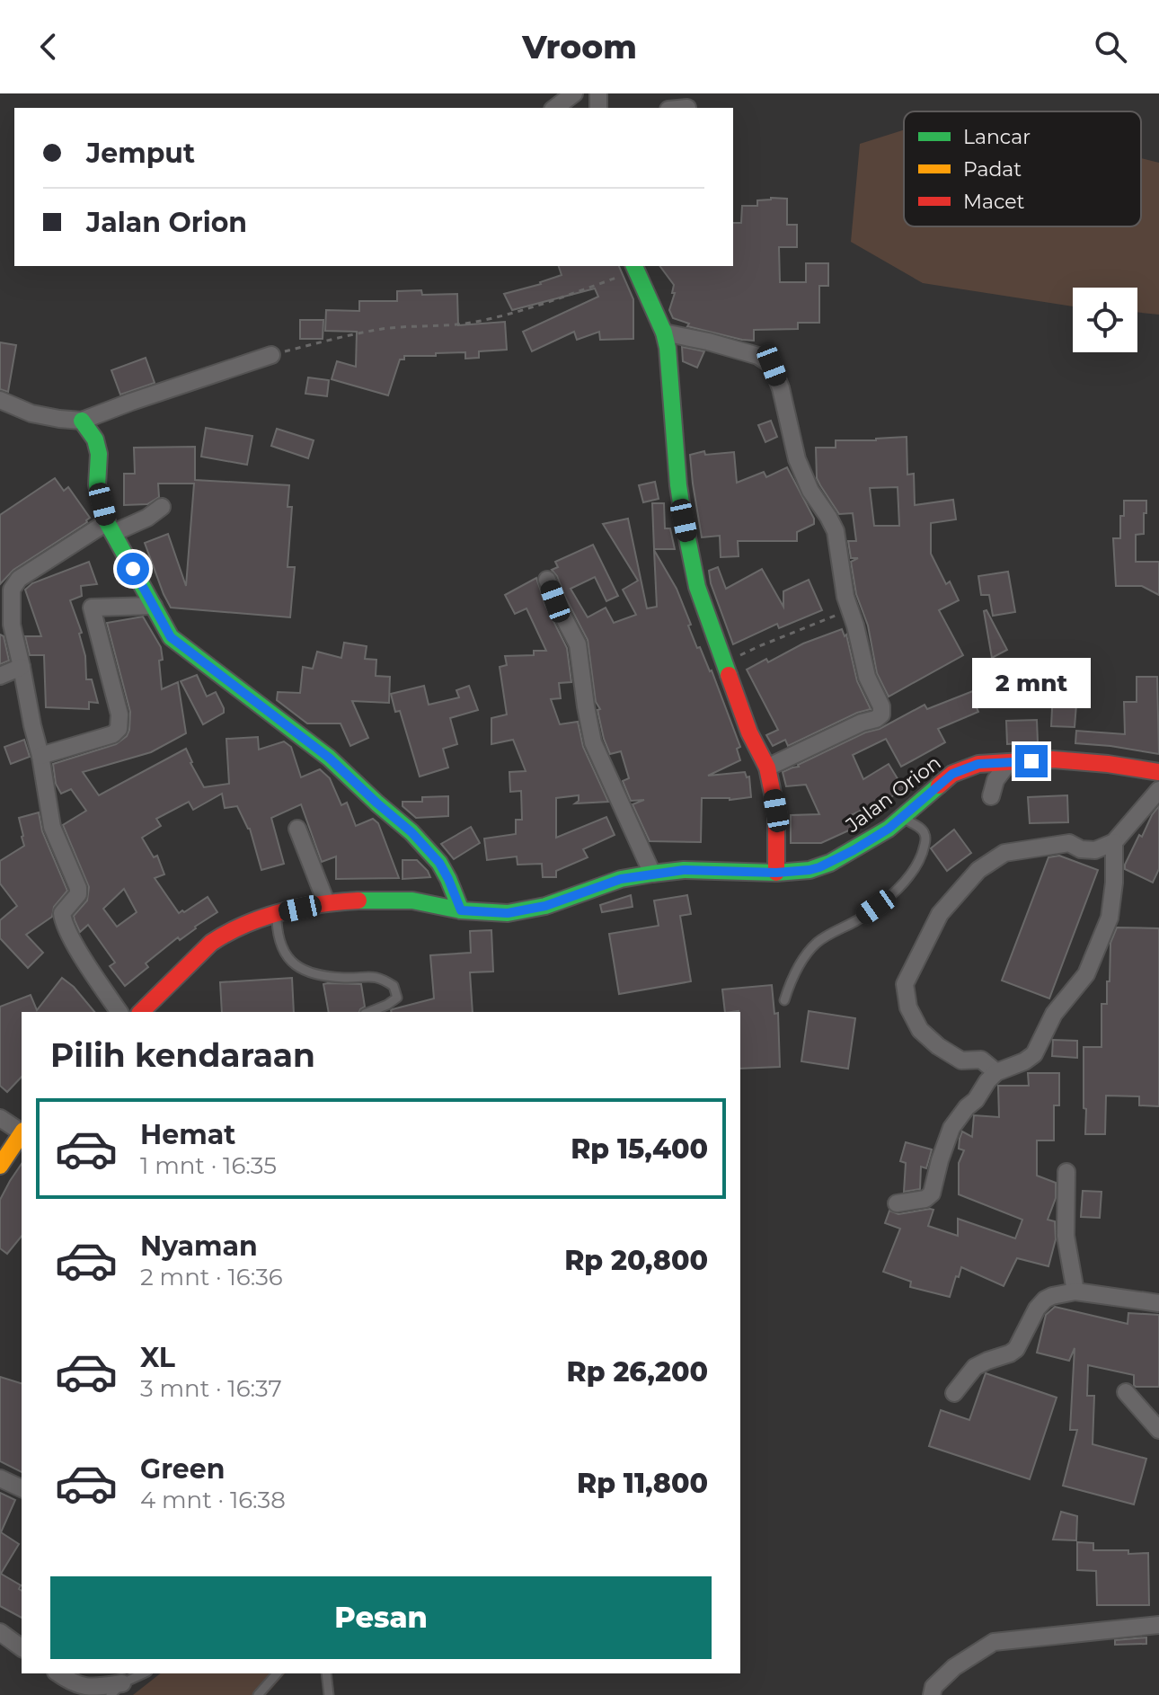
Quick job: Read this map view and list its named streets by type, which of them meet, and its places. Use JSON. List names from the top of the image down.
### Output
{
  "streets": {
    "main road": ["Jalan Orion"]
  },
  "legend": ["Lancar", "Padat", "Macet"],
  "page": {
    "header": "Vroom",
    "banner": ["Jemput", "Jalan Orion"],
    "bubble": "2 mnt",
    "heading": "Pilih kendaraan",
    "list": [
      {
        "name": "Hemat",
        "note": "1 mnt · 16:35",
        "value": "Rp 15,400"
      },
      {
        "name": "Nyaman",
        "note": "2 mnt · 16:36",
        "value": "Rp 20,800"
      },
      {
        "name": "XL",
        "note": "3 mnt · 16:37",
        "value": "Rp 26,200"
      },
      {
        "name": "Green",
        "note": "4 mnt · 16:38",
        "value": "Rp 11,800"
      }
    ],
    "buttons": "Pesan"
  }
}
